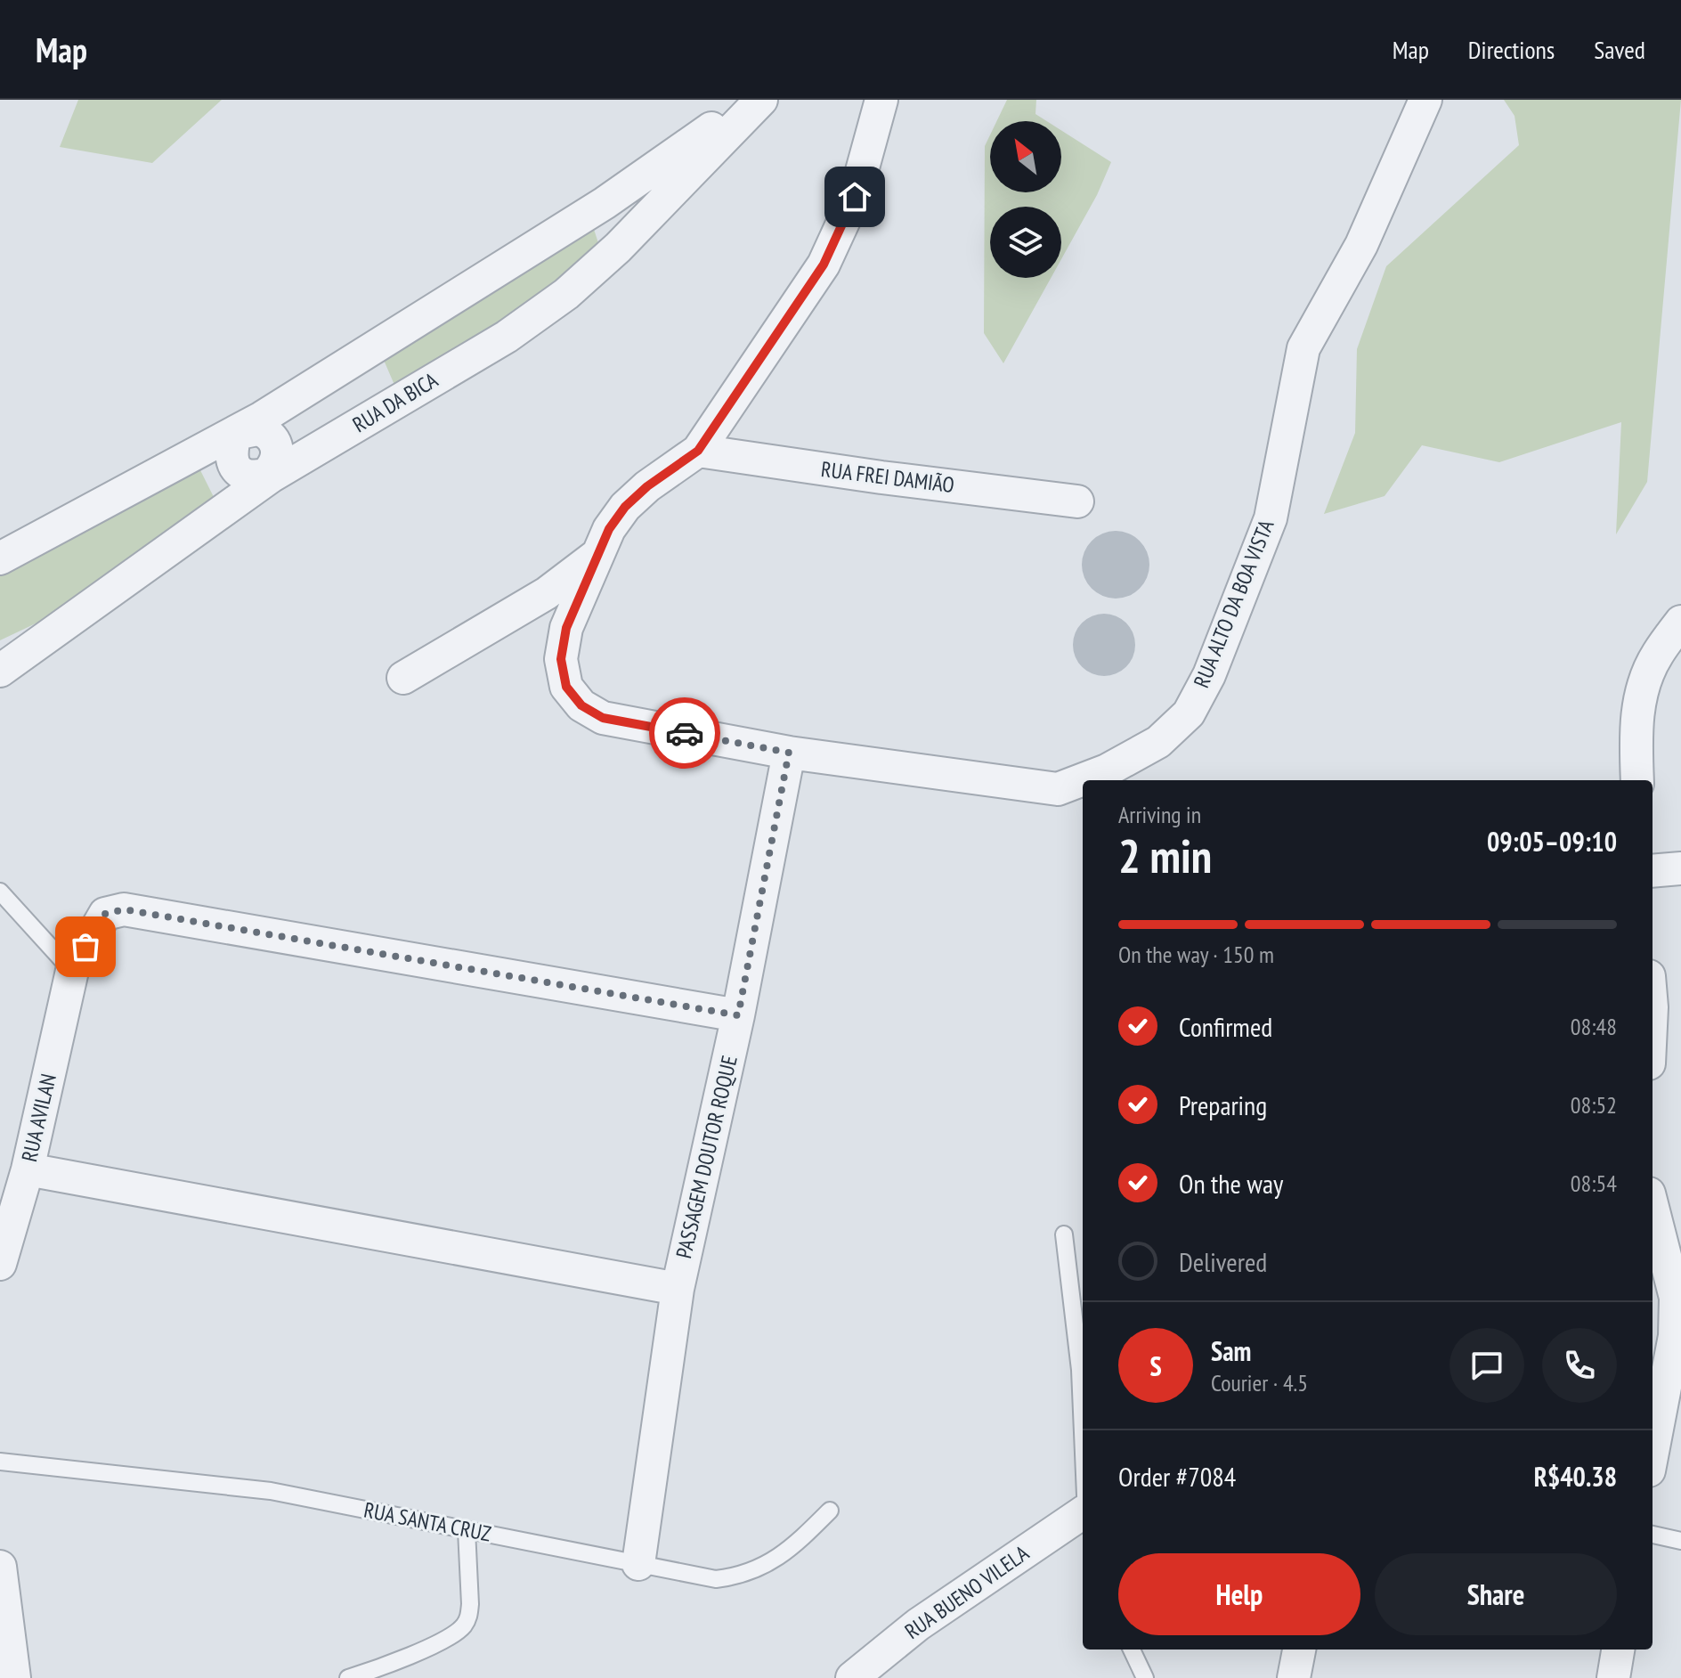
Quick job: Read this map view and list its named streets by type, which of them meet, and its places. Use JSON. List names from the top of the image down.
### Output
{
  "streets": {
    "street": [
      "RUA DA BICA",
      "RUA FREI DAMIÃO",
      "RUA ALTO DA BOA VISTA",
      "RUA AVILAN",
      "PASSAGEM DOUTOR ROQUE",
      "RUA BUENO VILELA"
    ],
    "lane": ["RUA SANTA CRUZ"]
  },
  "crossings": [
    ["RUA FREI DAMIÃO", "RUA ALTO DA BOA VISTA"],
    ["RUA ALTO DA BOA VISTA", "PASSAGEM DOUTOR ROQUE"],
    ["RUA AVILAN", "PASSAGEM DOUTOR ROQUE"],
    ["PASSAGEM DOUTOR ROQUE", "RUA SANTA CRUZ"]
  ],
  "north": "top left",
  "page": {
    "header": "Map",
    "nav": ["Map", "Directions", "Saved"],
    "heading": ["2 min", "Arriving in", "09:05–09:10"],
    "panel": [
      "Sam",
      "Courier · 4.5",
      "Order #7084",
      "R$40.38"
    ],
    "bar": "On the way · 150 m",
    "list": [
      ["Confirmed", "08:48"],
      ["Preparing", "08:52"],
      ["On the way", "08:54"],
      "Delivered"
    ],
    "round": "S",
    "buttons": ["Help", "Share"]
  }
}
